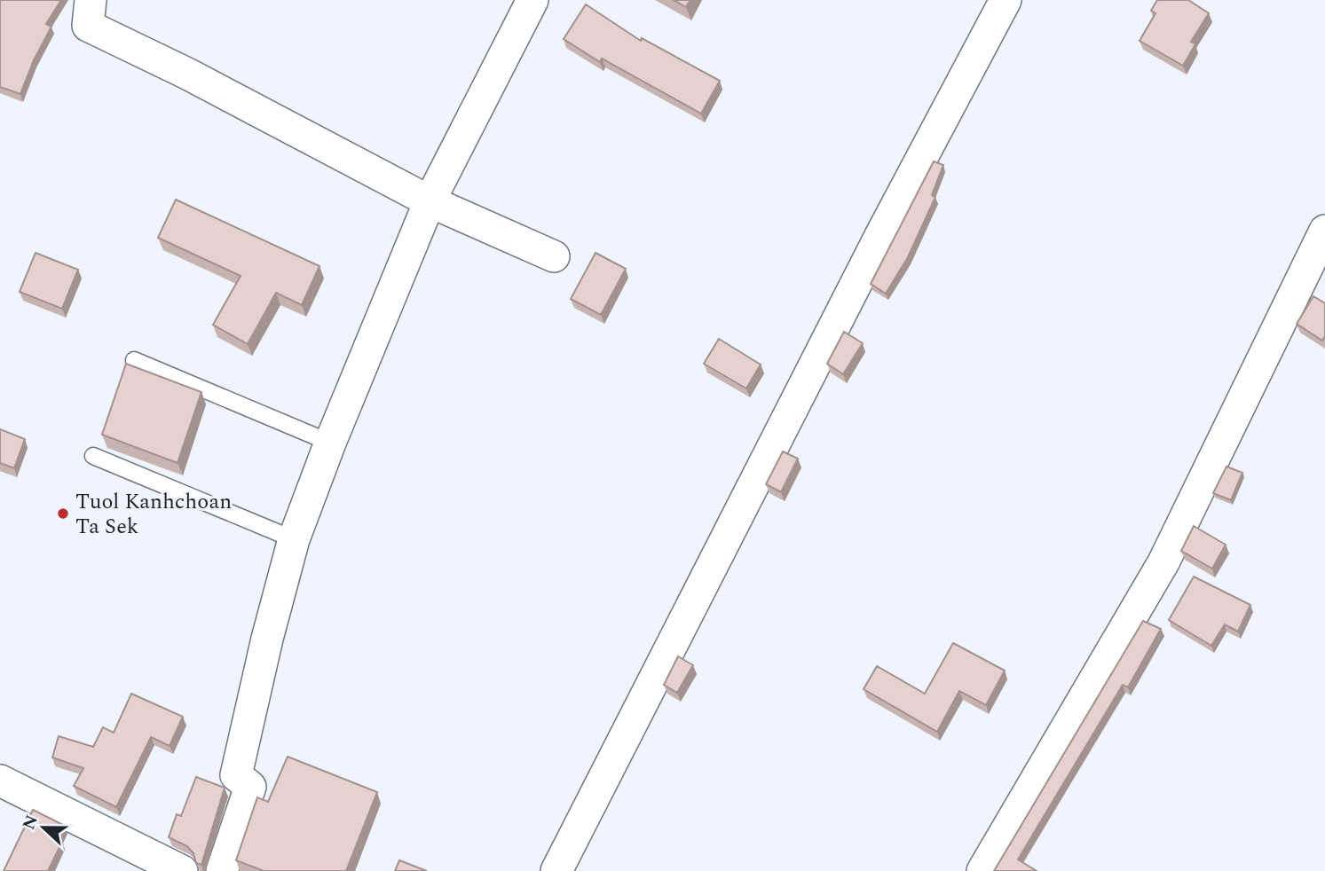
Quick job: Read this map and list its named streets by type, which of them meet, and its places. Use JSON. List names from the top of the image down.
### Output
{
  "places": ["Tuol Kanhchoan Ta Sek"],
  "north": "left"
}
